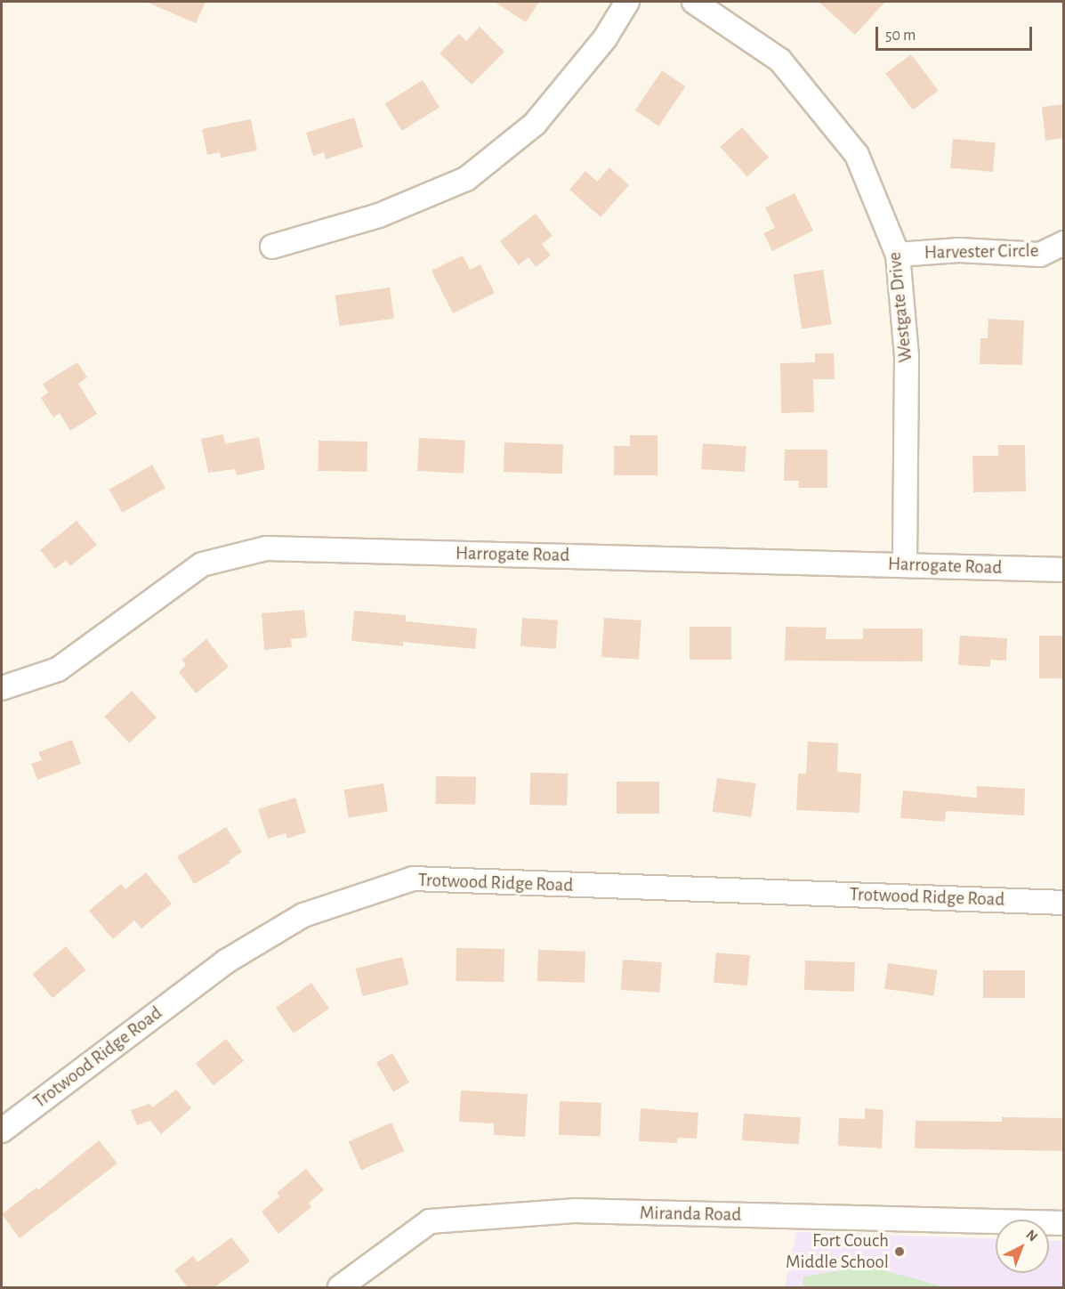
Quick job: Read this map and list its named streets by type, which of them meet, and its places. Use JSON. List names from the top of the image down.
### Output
{
  "streets": {
    "street": [
      "Harvester Circle",
      "Westgate Drive",
      "Harrogate Road",
      "Trotwood Ridge Road",
      "Miranda Road"
    ]
  },
  "crossings": [
    ["Harvester Circle", "Westgate Drive"],
    ["Westgate Drive", "Harrogate Road"]
  ],
  "places": ["Fort Couch Middle School"],
  "scale_bar": "50 m",
  "north": "top right"
}
